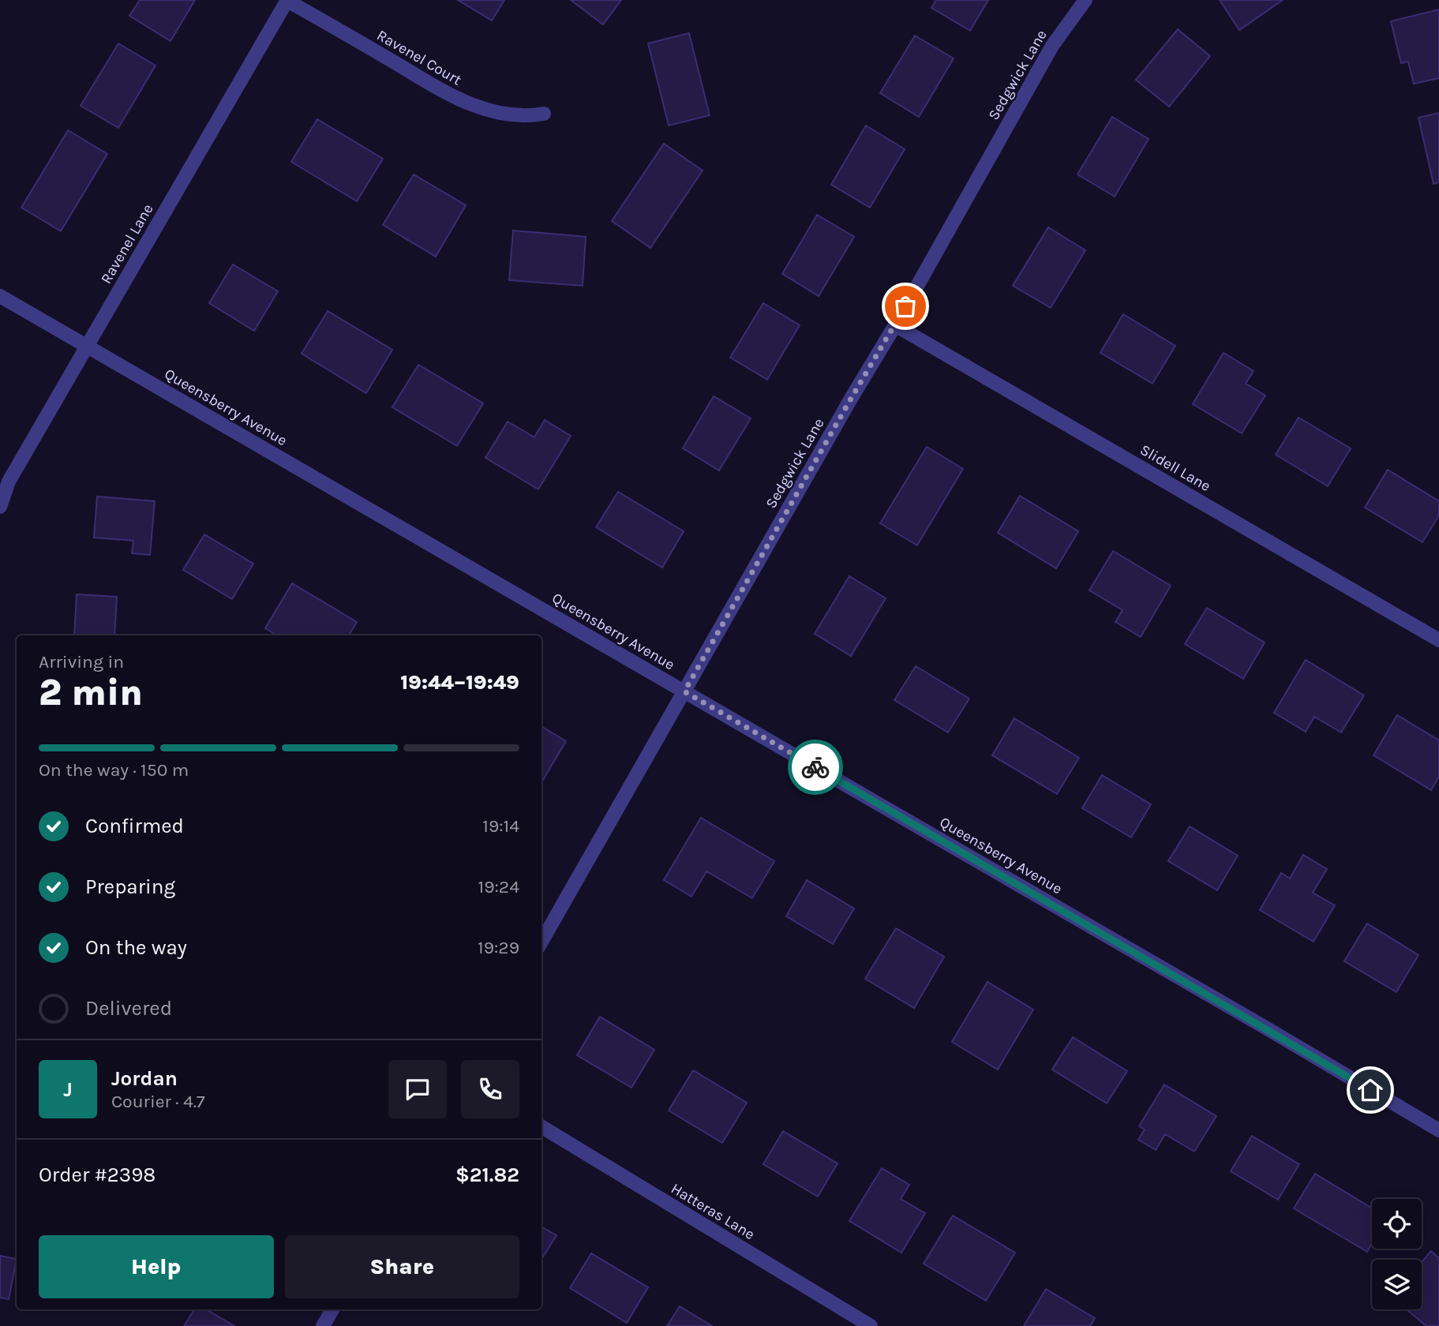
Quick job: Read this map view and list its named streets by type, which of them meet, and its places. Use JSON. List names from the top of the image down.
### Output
{
  "streets": {
    "street": [
      "Ravenel Court",
      "Sedgwick Lane",
      "Ravenel Lane",
      "Queensberry Avenue",
      "Slidell Lane",
      "Hatteras Lane"
    ]
  },
  "crossings": [
    ["Ravenel Court", "Ravenel Lane"],
    ["Sedgwick Lane", "Queensberry Avenue"],
    ["Sedgwick Lane", "Slidell Lane"],
    ["Ravenel Lane", "Queensberry Avenue"]
  ],
  "page": {
    "heading": ["2 min", "Arriving in", "19:44–19:49"],
    "panel": [
      "Jordan",
      "Courier · 4.7",
      "Order #2398",
      "$21.82"
    ],
    "bar": "On the way · 150 m",
    "list": [
      ["Confirmed", "19:14"],
      ["Preparing", "19:24"],
      ["On the way", "19:29"],
      "Delivered"
    ],
    "round": "J",
    "buttons": ["Help", "Share"]
  }
}
